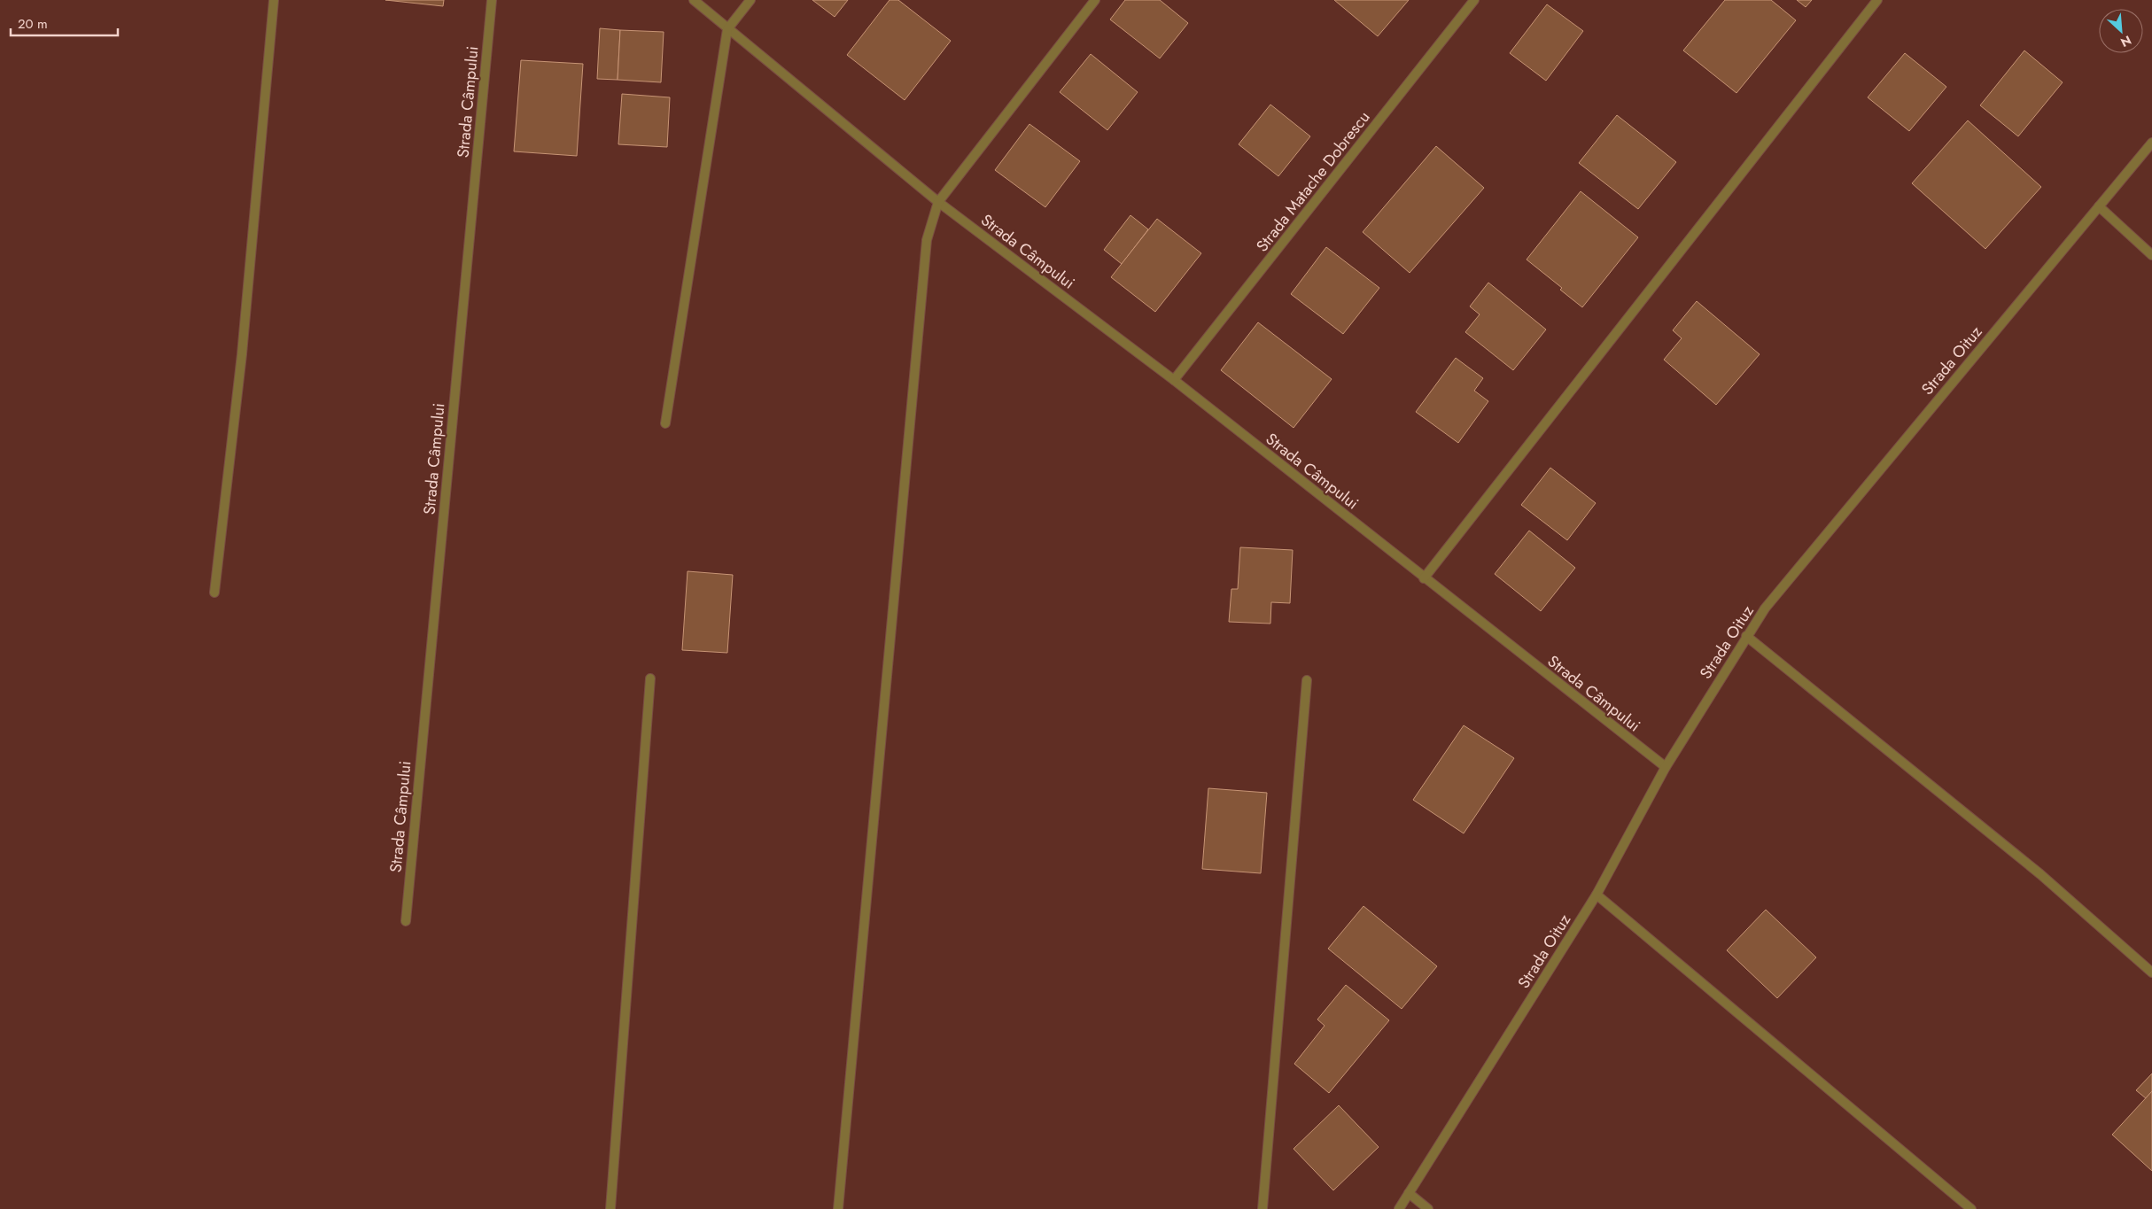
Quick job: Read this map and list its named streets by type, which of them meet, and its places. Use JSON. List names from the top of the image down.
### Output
{
  "streets": {
    "street": ["Strada Câmpului", "Strada Matache Dobrescu", "Strada Oituz"]
  },
  "crossings": [
    ["Strada Câmpului", "Strada Matache Dobrescu"],
    ["Strada Câmpului", "Strada Oituz"]
  ],
  "scale_bar": "20 m",
  "north": "bottom right"
}
